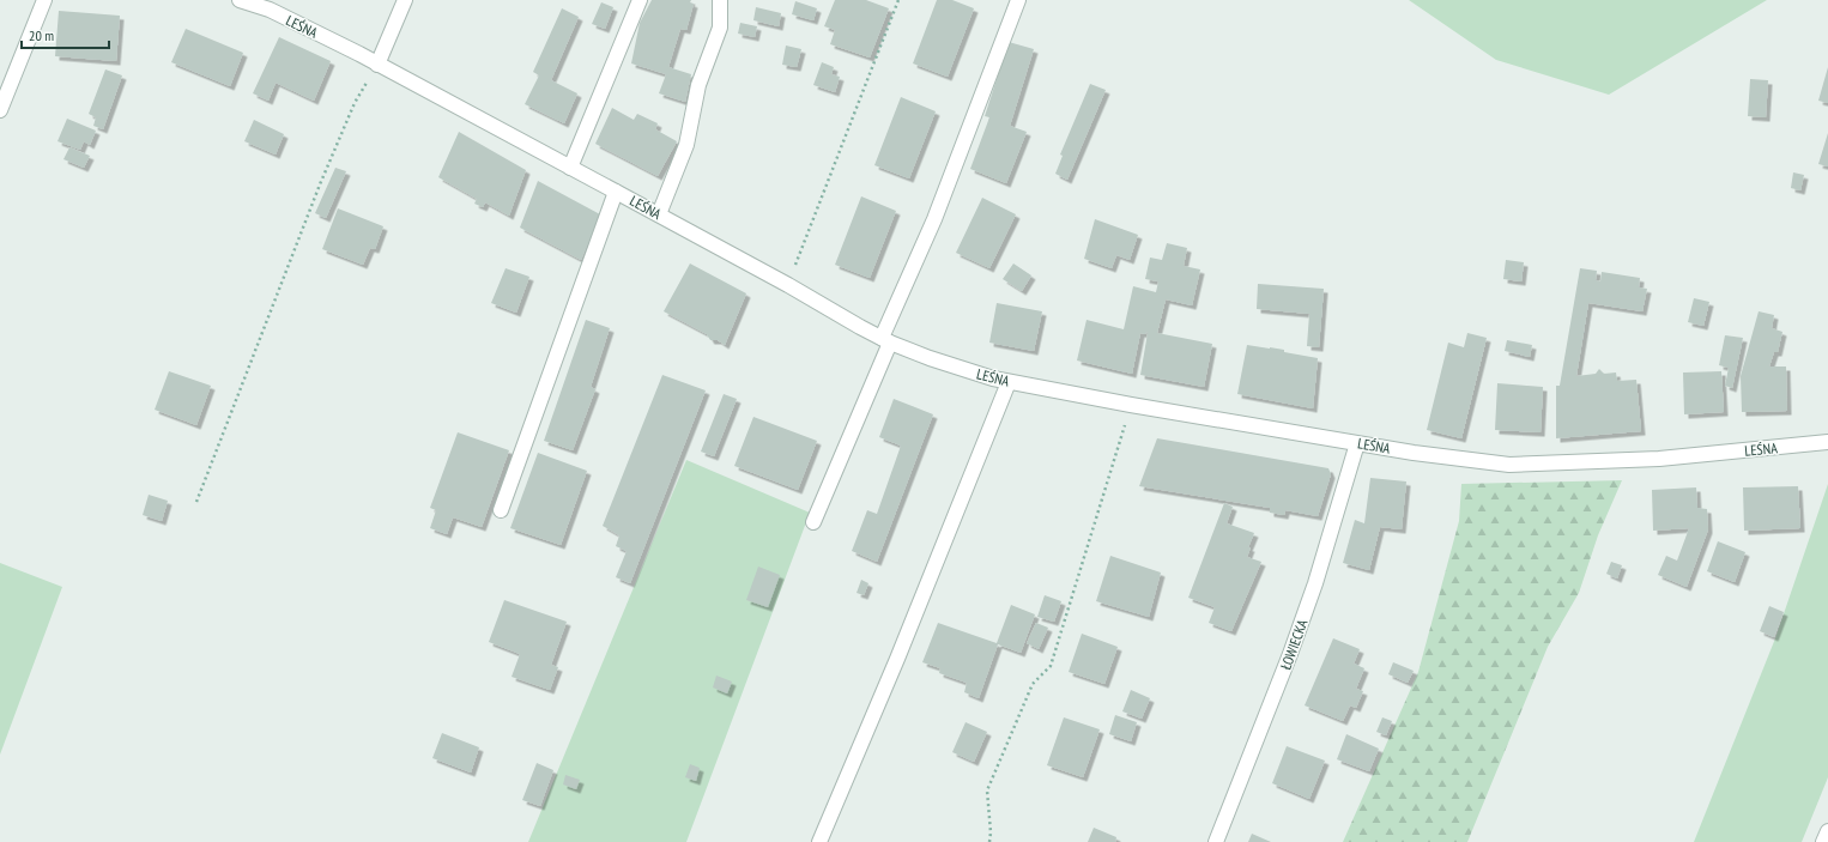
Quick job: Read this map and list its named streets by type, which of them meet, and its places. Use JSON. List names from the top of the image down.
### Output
{
  "streets": {
    "street": ["LEŚNA", "ŁOWIECKA"]
  },
  "crossings": [
    ["LEŚNA", "ŁOWIECKA"]
  ],
  "scale_bar": "20 m"
}
